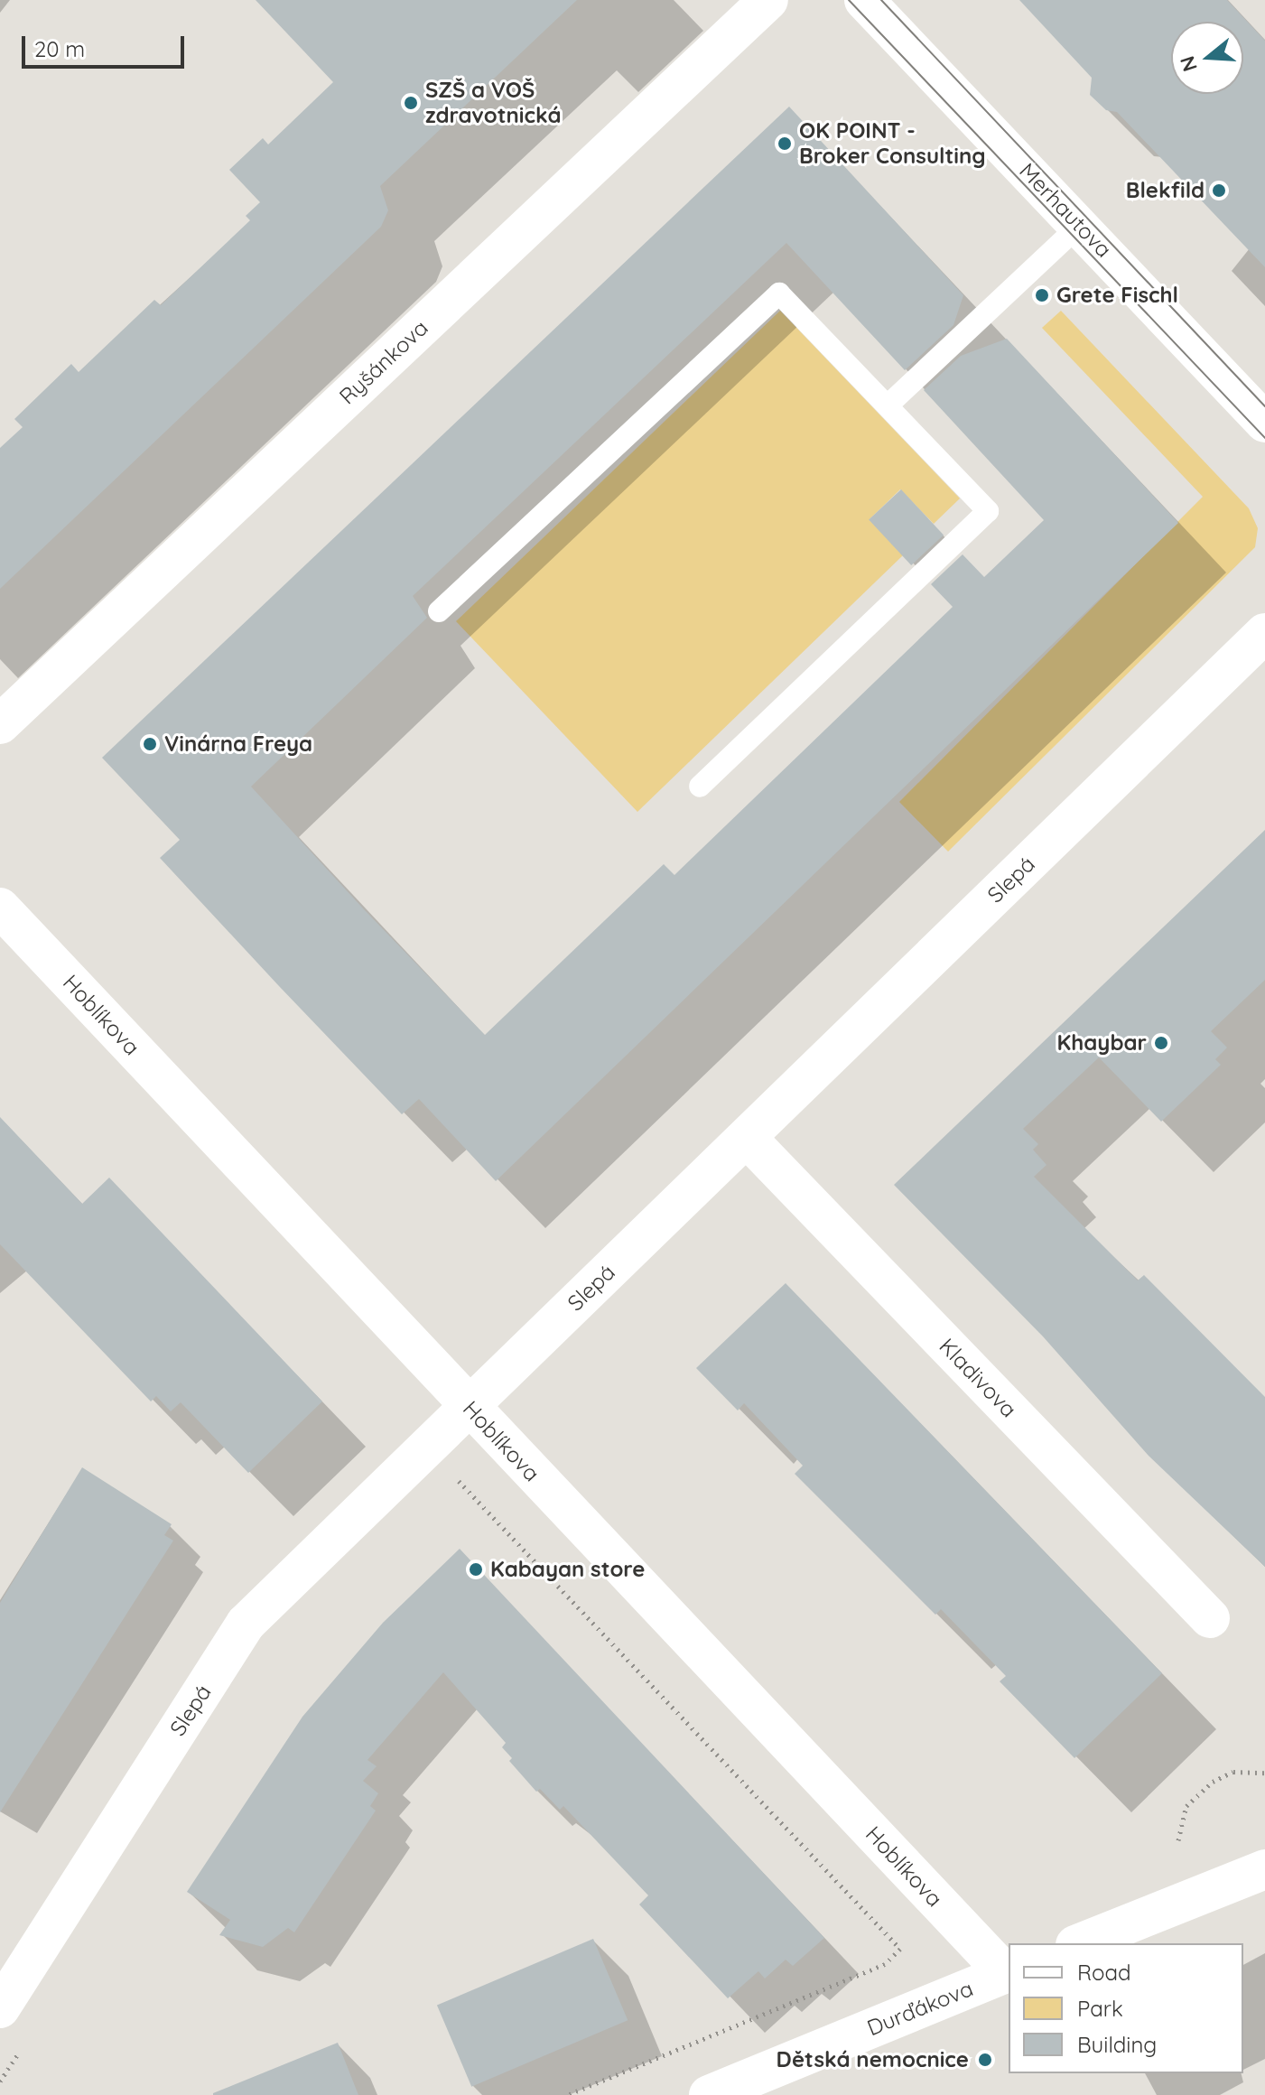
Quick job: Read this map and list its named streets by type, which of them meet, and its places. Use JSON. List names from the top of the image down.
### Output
{
  "streets": {
    "street": [
      "Merhautova",
      "Ryšánkova",
      "Slepá",
      "Hoblíkova",
      "Kladivova",
      "Durďákova"
    ]
  },
  "crossings": [
    ["Slepá", "Hoblíkova"],
    ["Slepá", "Kladivova"],
    ["Hoblíkova", "Durďákova"]
  ],
  "places": [
    "SZŠ a VOŠ zdravotnická",
    "OK POINT - Broker Consulting",
    "Blekfild",
    "Grete Fischl",
    "Vinárna Freya",
    "Khaybar",
    "Kabayan store",
    "Dětská nemocnice"
  ],
  "legend": ["Road", "Park", "Building"],
  "scale_bar": "20 m",
  "north": "left"
}
